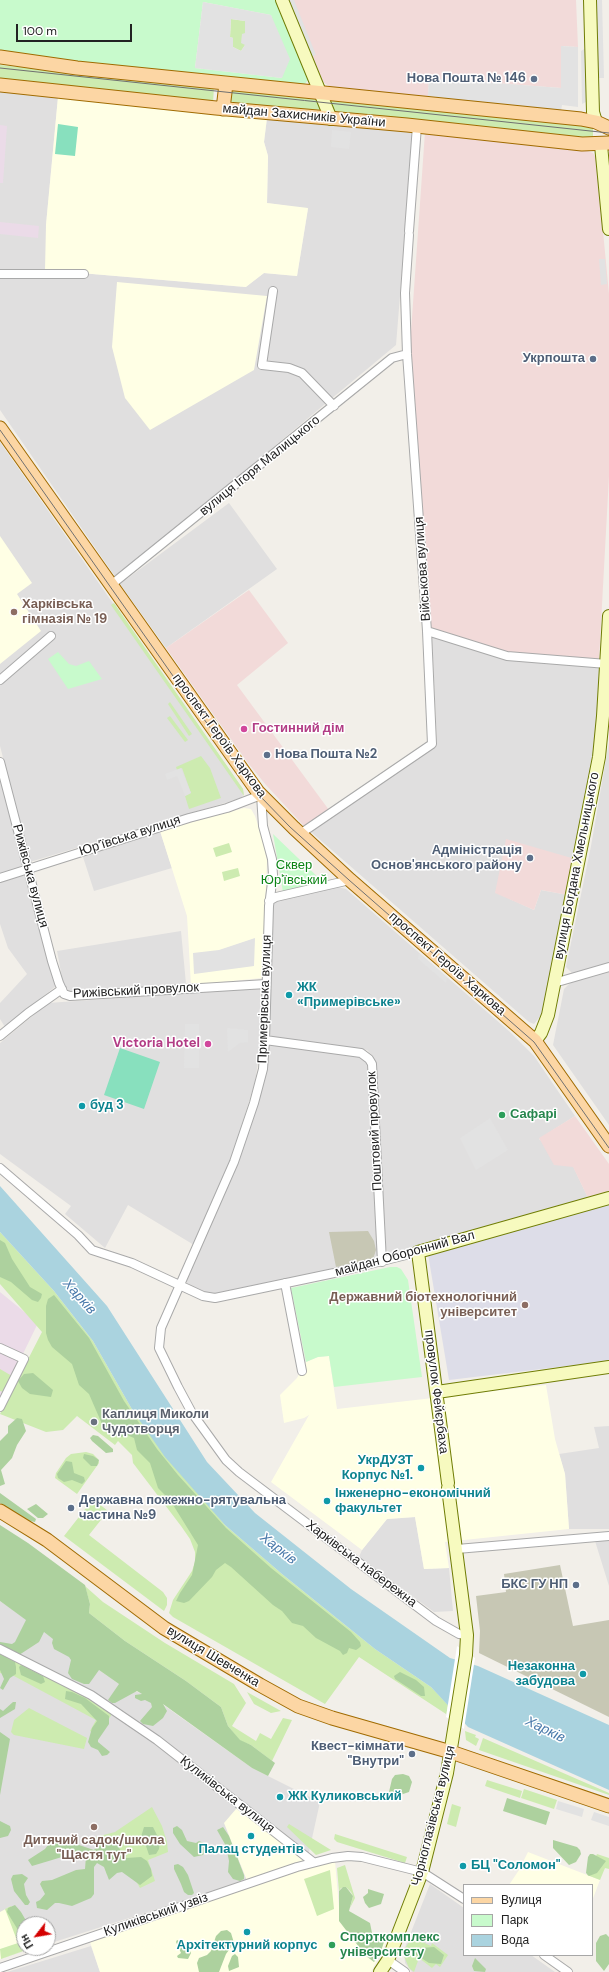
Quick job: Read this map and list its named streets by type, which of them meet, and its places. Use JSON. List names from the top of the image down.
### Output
{
  "streets": {
    "main road": ["майдан Захисників України", "проспект Героїв Харкова", "вулиця Шевченка"],
    "street": [
      "вулиця Ігоря Малицького",
      "Військова вулиця",
      "Юр’ївська вулиця",
      "вулиця Богдана Хмельницького",
      "Рижівська вулиця",
      "Рижівський провулок",
      "Примерівська вулиця",
      "Поштовий провулок",
      "майдан Оборонний Вал",
      "провулок Фейєрбаха",
      "Харківська набережна",
      "Куликівська вулиця",
      "Чорноглазівська вулиця",
      "Куликівський узвіз"
    ]
  },
  "crossings": [
    ["майдан Захисників України", "Військова вулиця"],
    ["вулиця Ігоря Малицького", "Військова вулиця"],
    ["вулиця Ігоря Малицького", "проспект Героїв Харкова"],
    ["Військова вулиця", "проспект Героїв Харкова"],
    ["проспект Героїв Харкова", "Юр’ївська вулиця"],
    ["проспект Героїв Харкова", "вулиця Богдана Хмельницького"],
    ["проспект Героїв Харкова", "Примерівська вулиця"],
    ["Юр’ївська вулиця", "Рижівська вулиця"],
    ["Юр’ївська вулиця", "Примерівська вулиця"],
    ["Рижівська вулиця", "Рижівський провулок"],
    ["Рижівський провулок", "Примерівська вулиця"],
    ["Примерівська вулиця", "Поштовий провулок"],
    ["Примерівська вулиця", "майдан Оборонний Вал"],
    ["Примерівська вулиця", "Харківська набережна"],
    ["Поштовий провулок", "майдан Оборонний Вал"],
    ["майдан Оборонний Вал", "провулок Фейєрбаха"],
    ["майдан Оборонний Вал", "Харківська набережна"],
    ["провулок Фейєрбаха", "Харківська набережна"],
    ["провулок Фейєрбаха", "Чорноглазівська вулиця"],
    ["вулиця Шевченка", "Чорноглазівська вулиця"],
    ["Куликівська вулиця", "Куликівський узвіз"]
  ],
  "water": ["Харків"],
  "parks": ["Сквер Юр'ївський"],
  "places": [
    "Нова Пошта № 146",
    "Укрпошта",
    "Харківська гімназія № 19",
    "Гостинний дім",
    "Нова Пошта №2",
    "Адміністрація Основ'янського району",
    "ЖК «Примерівське»",
    "Victoria Hotel",
    "буд 3",
    "Сафарі",
    "Державний біотехнологічний університет",
    "Каплиця Миколи Чудотворця",
    "УкрДУЗТ Корпус №1.",
    "Інженерно-економічний факультет",
    "Державна пожежно-рятувальна частина №9",
    "БКС ГУ НП",
    "Незаконна забудова",
    "Квест-кімнати \"Внутри\"",
    "ЖК Куликовський",
    "Дитячий садок/школа \"Щастя тут\"",
    "Палац студентів",
    "БЦ \"Соломон\"",
    "Архітектурний корпус",
    "Спорткомплекс університету"
  ],
  "legend": ["Вулиця", "Парк", "Вода"],
  "scale_bar": "100 m",
  "north": "bottom left"
}
